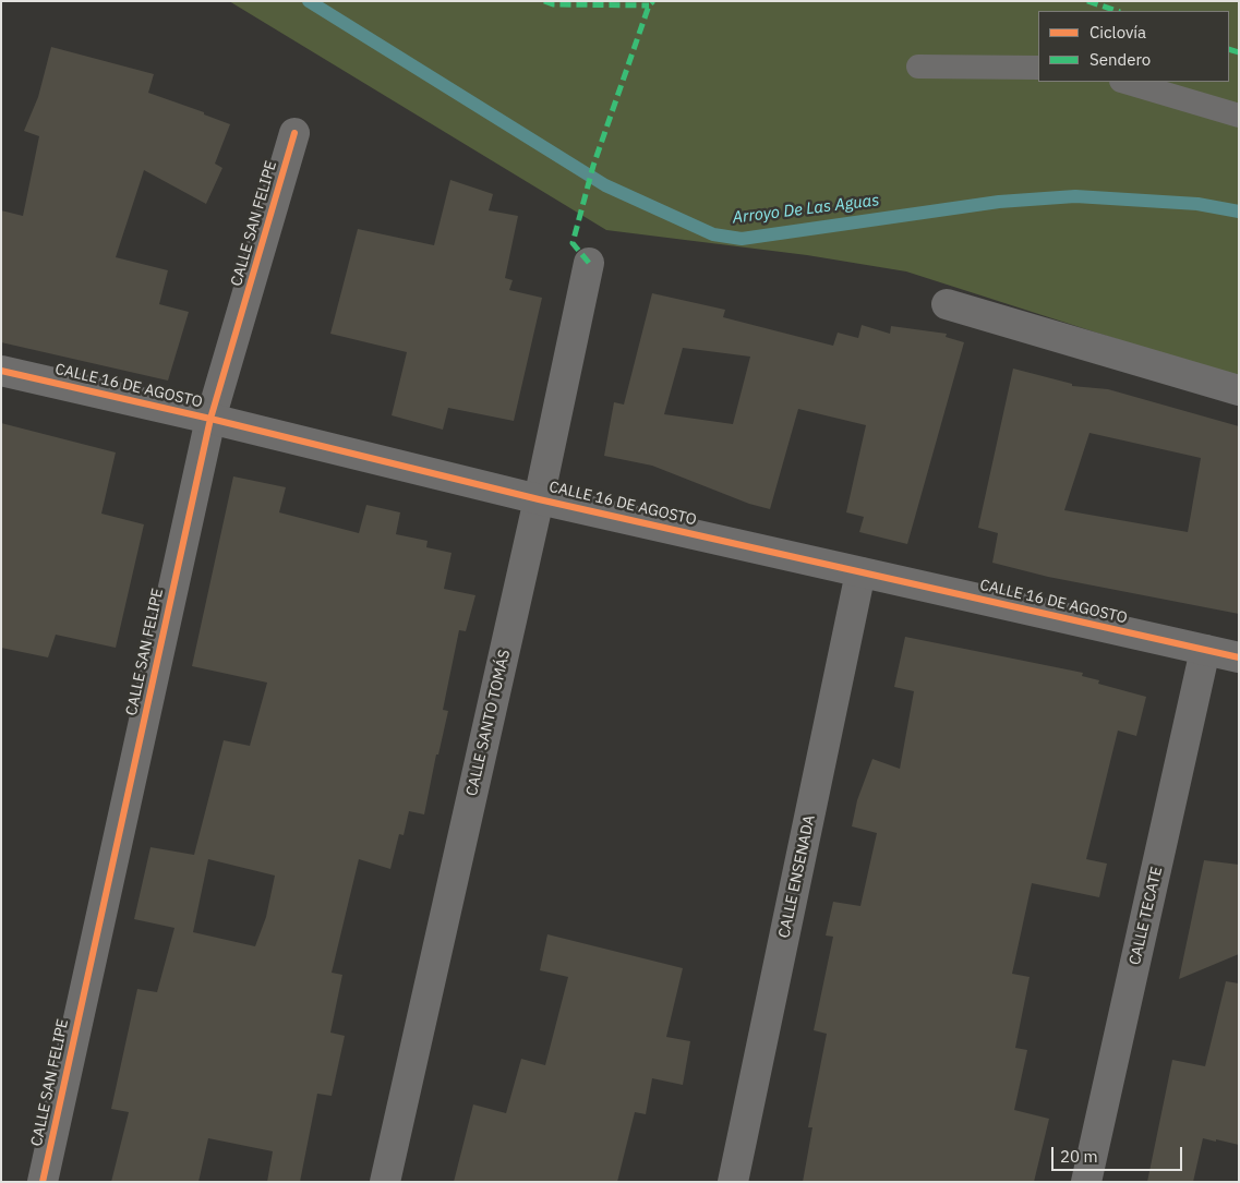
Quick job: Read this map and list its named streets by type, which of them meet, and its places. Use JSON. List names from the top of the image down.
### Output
{
  "streets": {
    "street": [
      "CALLE SAN FELIPE",
      "CALLE 16 DE AGOSTO",
      "CALLE SANTO TOMÁS",
      "CALLE ENSENADA",
      "CALLE TECATE"
    ]
  },
  "crossings": [
    ["CALLE SAN FELIPE", "CALLE 16 DE AGOSTO"],
    ["CALLE 16 DE AGOSTO", "CALLE SANTO TOMÁS"],
    ["CALLE 16 DE AGOSTO", "CALLE ENSENADA"],
    ["CALLE 16 DE AGOSTO", "CALLE TECATE"]
  ],
  "water": ["Arroyo De Las Aguas"],
  "legend": ["Ciclovía", "Sendero"],
  "scale_bar": "20 m"
}
